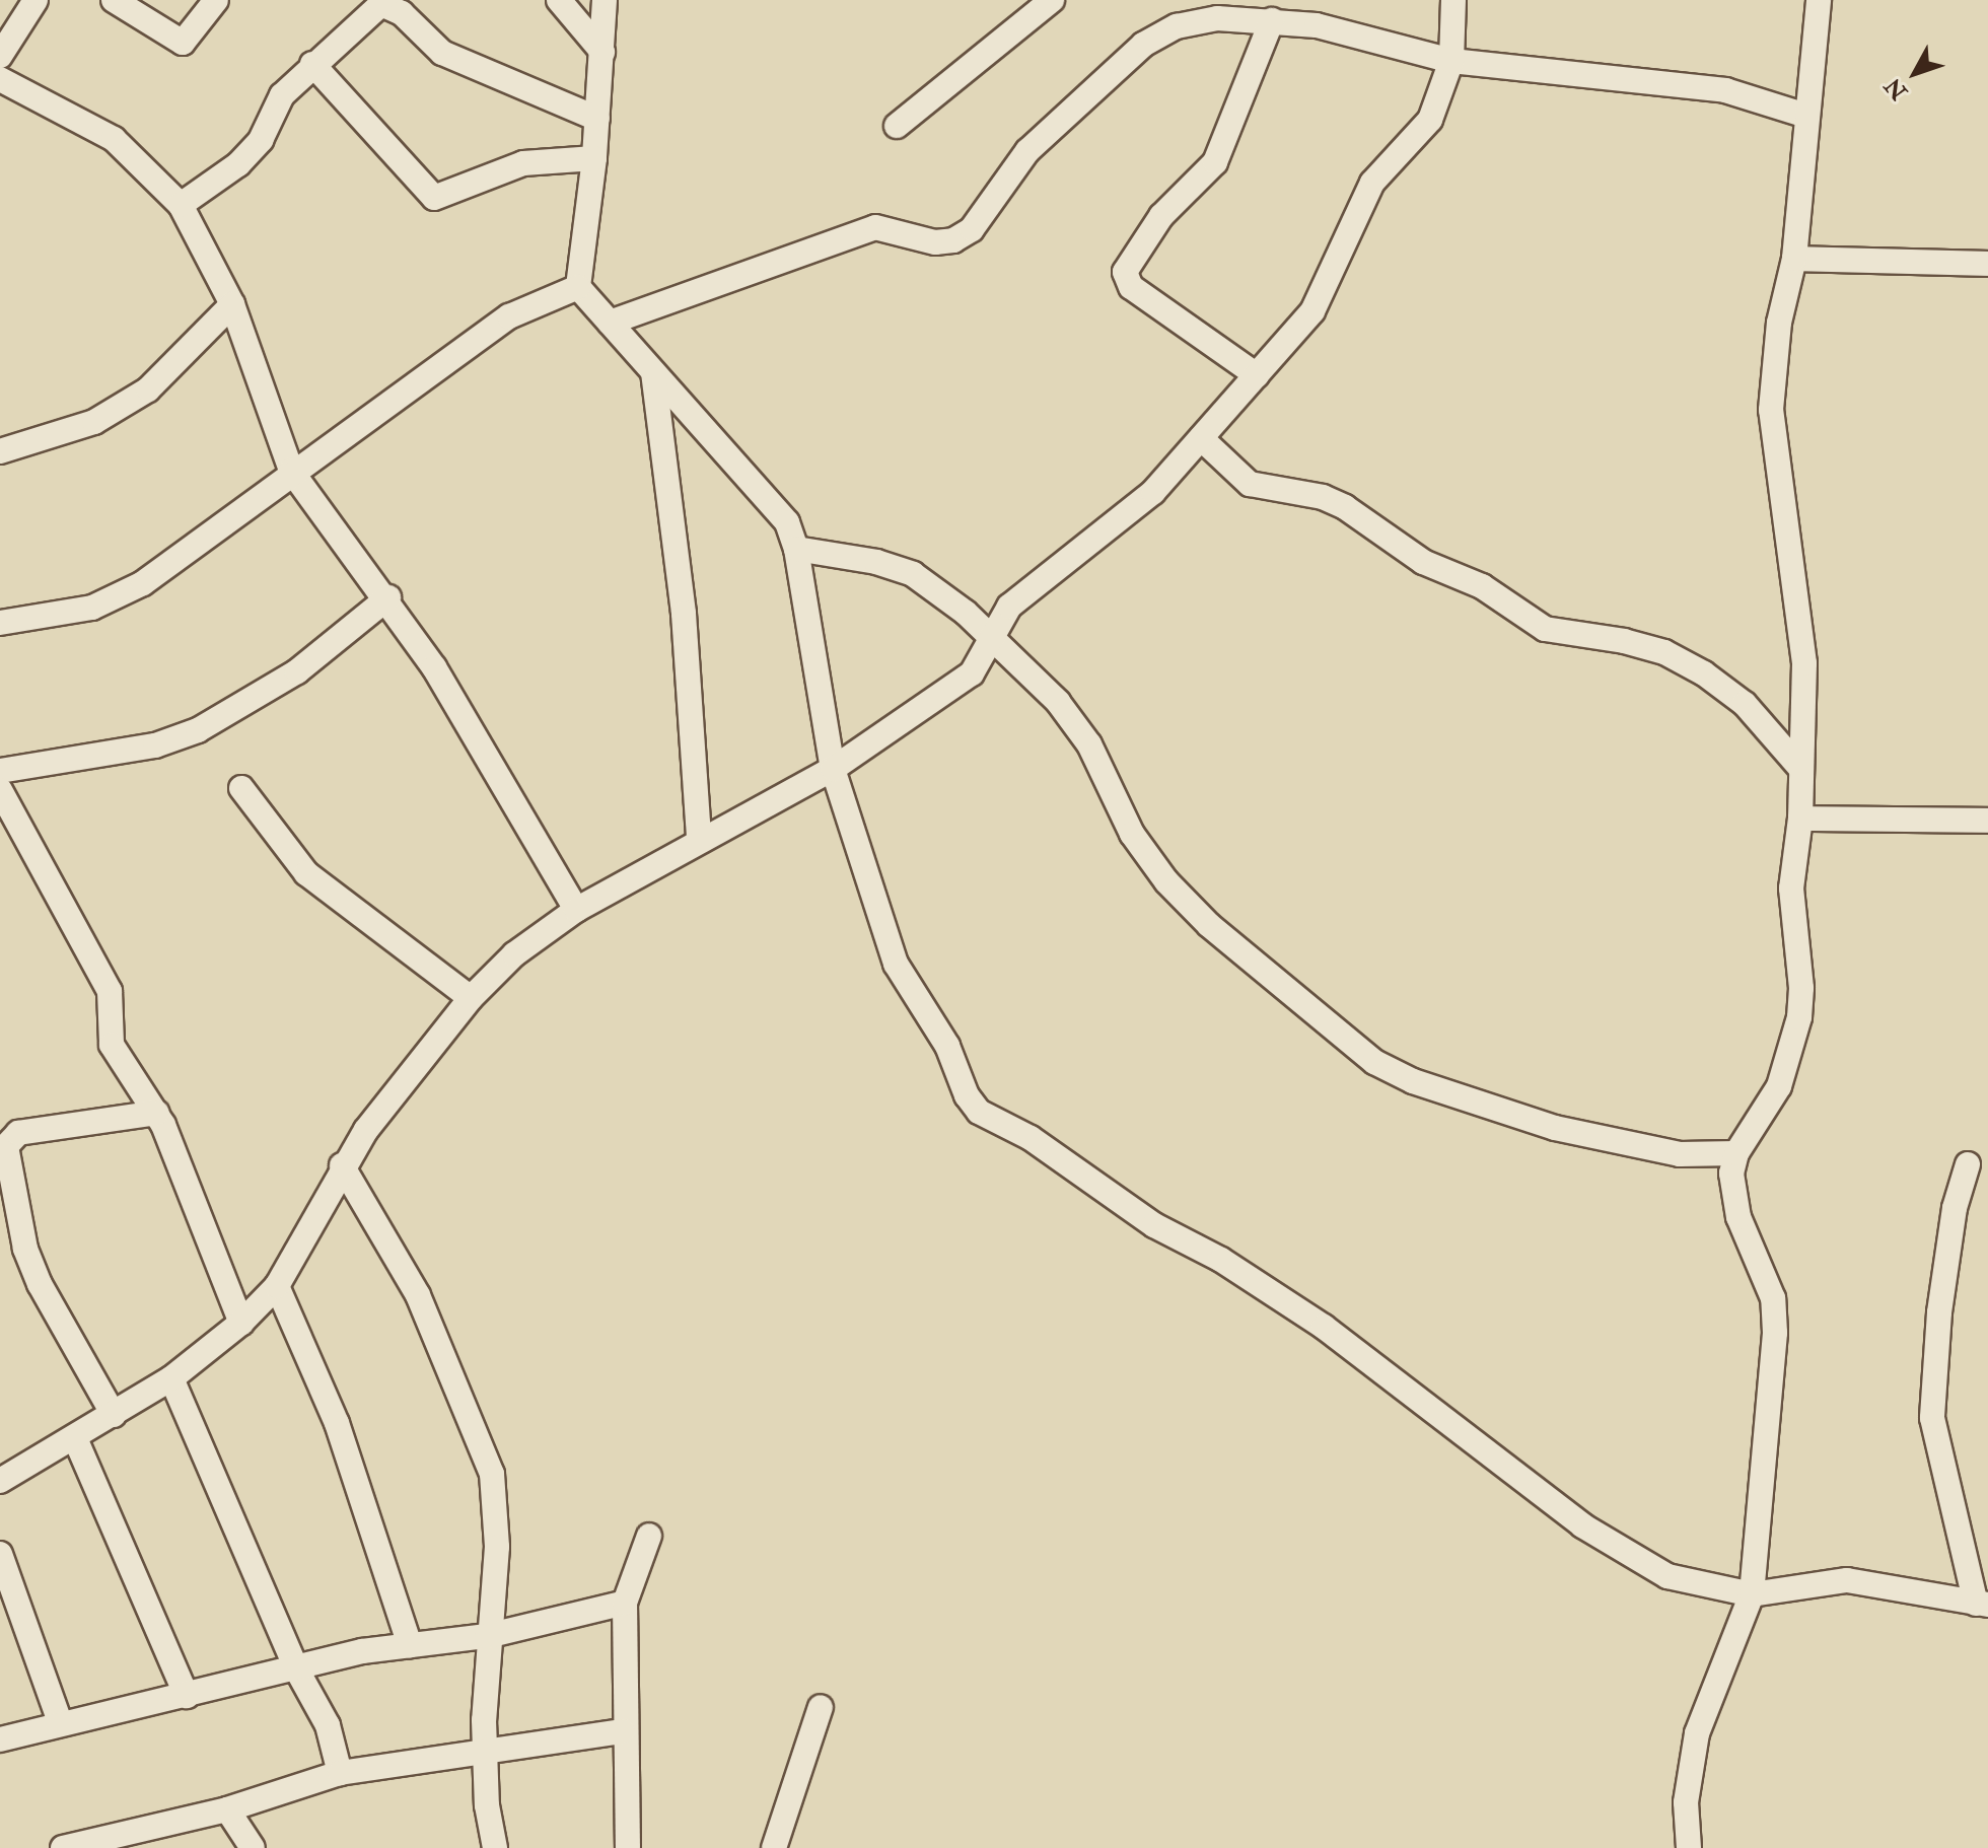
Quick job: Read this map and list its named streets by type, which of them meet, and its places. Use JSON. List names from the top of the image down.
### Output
{
  "north": "bottom left"
}
